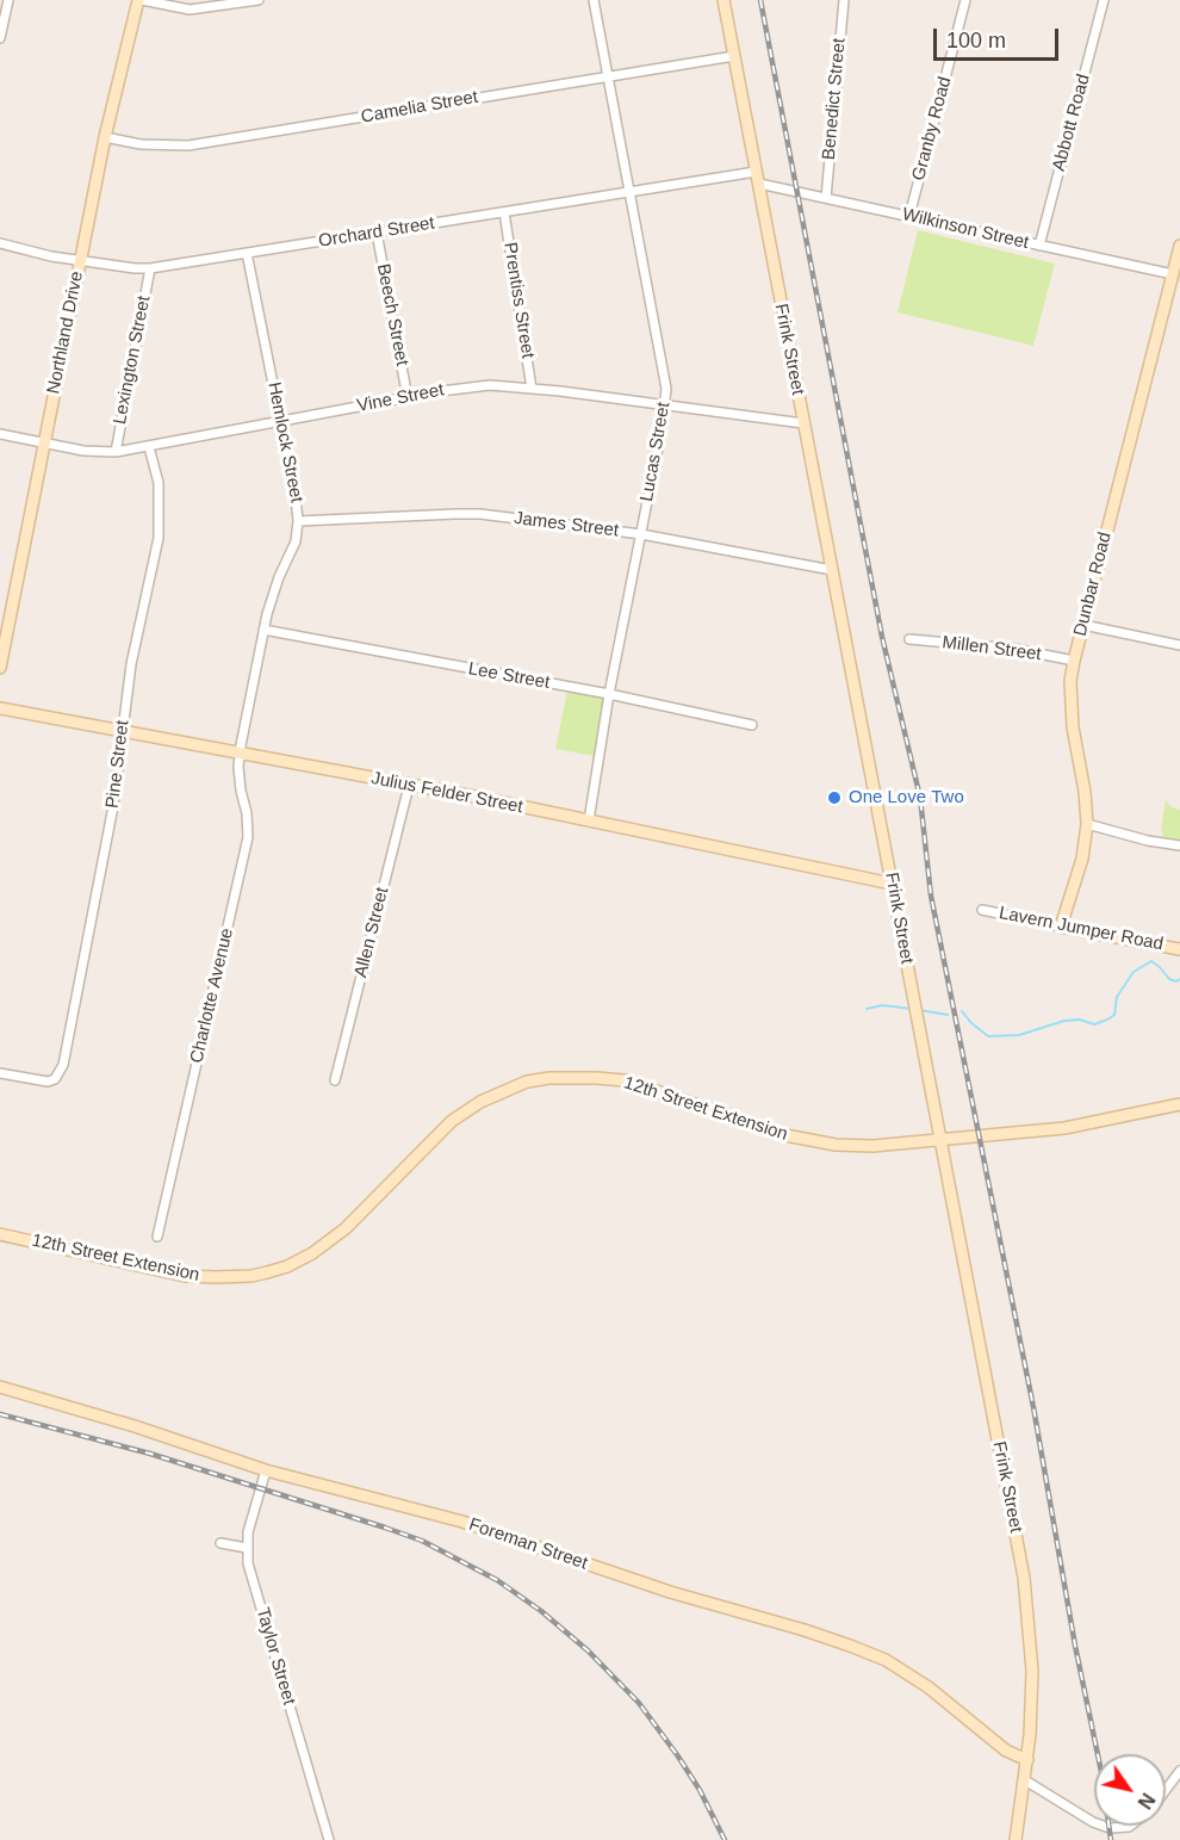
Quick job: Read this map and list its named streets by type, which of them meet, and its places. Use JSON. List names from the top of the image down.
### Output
{
  "streets": {
    "street": [
      "Benedict Street",
      "Camelia Street",
      "Abbott Road",
      "Granby Road",
      "Wilkinson Street",
      "Orchard Street",
      "Prentiss Street",
      "Beech Street",
      "Northland Drive",
      "Frink Street",
      "Lexington Street",
      "Vine Street",
      "Hemlock Street",
      "Lucas Street",
      "James Street",
      "Dunbar Road",
      "Millen Street",
      "Lee Street",
      "Pine Street",
      "Julius Felder Street",
      "Lavern Jumper Road",
      "Allen Street",
      "Charlotte Avenue",
      "12th Street Extension",
      "Foreman Street",
      "Taylor Street"
    ]
  },
  "crossings": [
    ["Benedict Street", "Wilkinson Street"],
    ["Camelia Street", "Northland Drive"],
    ["Camelia Street", "Frink Street"],
    ["Camelia Street", "Lucas Street"],
    ["Abbott Road", "Wilkinson Street"],
    ["Granby Road", "Wilkinson Street"],
    ["Wilkinson Street", "Frink Street"],
    ["Wilkinson Street", "Dunbar Road"],
    ["Orchard Street", "Prentiss Street"],
    ["Orchard Street", "Beech Street"],
    ["Orchard Street", "Northland Drive"],
    ["Orchard Street", "Frink Street"],
    ["Orchard Street", "Lexington Street"],
    ["Orchard Street", "Hemlock Street"],
    ["Orchard Street", "Lucas Street"],
    ["Prentiss Street", "Vine Street"],
    ["Beech Street", "Vine Street"],
    ["Northland Drive", "Vine Street"],
    ["Frink Street", "Vine Street"],
    ["Frink Street", "James Street"],
    ["Frink Street", "Julius Felder Street"],
    ["Frink Street", "12th Street Extension"],
    ["Frink Street", "Foreman Street"],
    ["Lexington Street", "Vine Street"],
    ["Vine Street", "Hemlock Street"],
    ["Vine Street", "Lucas Street"],
    ["Vine Street", "Pine Street"],
    ["Hemlock Street", "James Street"],
    ["Hemlock Street", "Lee Street"],
    ["Hemlock Street", "Julius Felder Street"],
    ["Hemlock Street", "Charlotte Avenue"],
    ["Lucas Street", "James Street"],
    ["Lucas Street", "Lee Street"],
    ["Lucas Street", "Julius Felder Street"],
    ["Dunbar Road", "Millen Street"],
    ["Dunbar Road", "Lavern Jumper Road"],
    ["Pine Street", "Julius Felder Street"],
    ["Julius Felder Street", "Allen Street"],
    ["Julius Felder Street", "Charlotte Avenue"],
    ["Foreman Street", "Taylor Street"]
  ],
  "places": ["One Love Two"],
  "scale_bar": "100 m",
  "north": "bottom right"
}
